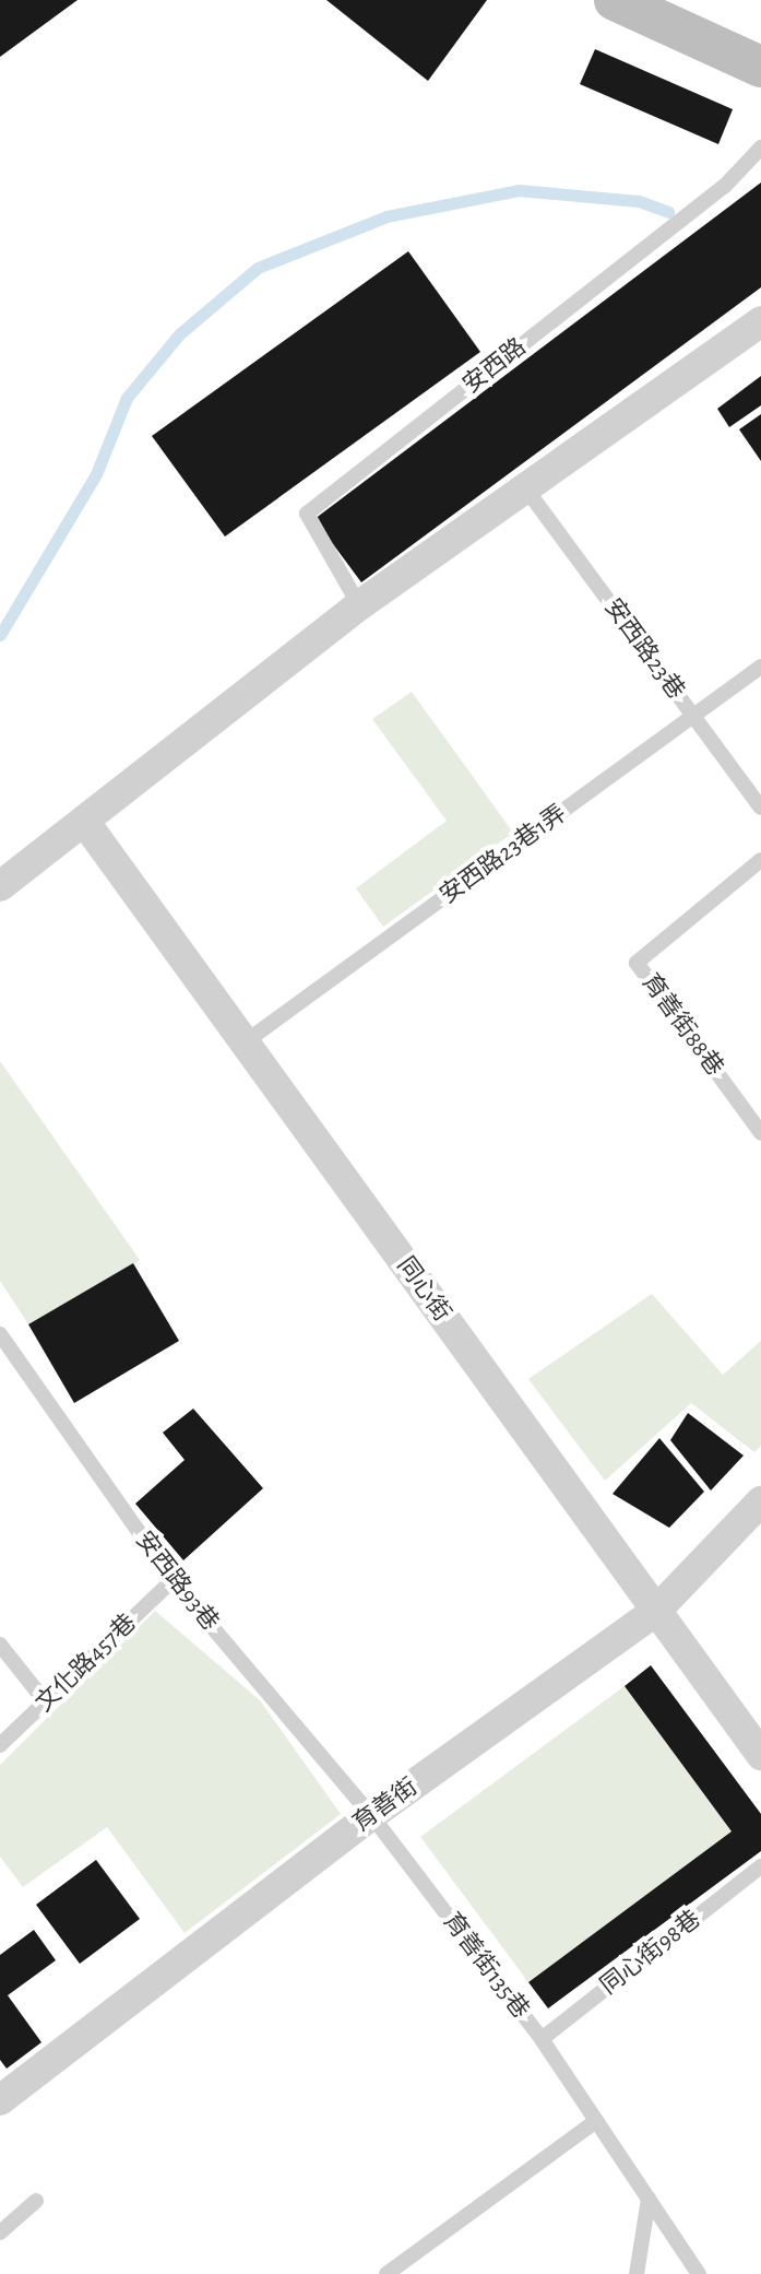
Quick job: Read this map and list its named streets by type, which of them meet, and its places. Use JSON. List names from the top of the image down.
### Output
{
  "streets": {
    "street": ["同心街", "育善街"],
    "lane": [
      "安西路",
      "安西路23巷",
      "安西路23巷1弄",
      "育善街88巷",
      "安西路93巷",
      "文化路457巷",
      "同心街98巷",
      "育善街135巷"
    ]
  },
  "crossings": [
    ["安西路23巷", "安西路23巷1弄"],
    ["安西路23巷1弄", "同心街"],
    ["同心街", "育善街"],
    ["安西路93巷", "文化路457巷"],
    ["安西路93巷", "育善街"],
    ["安西路93巷", "育善街135巷"],
    ["育善街", "育善街135巷"],
    ["同心街98巷", "育善街135巷"]
  ]
}
